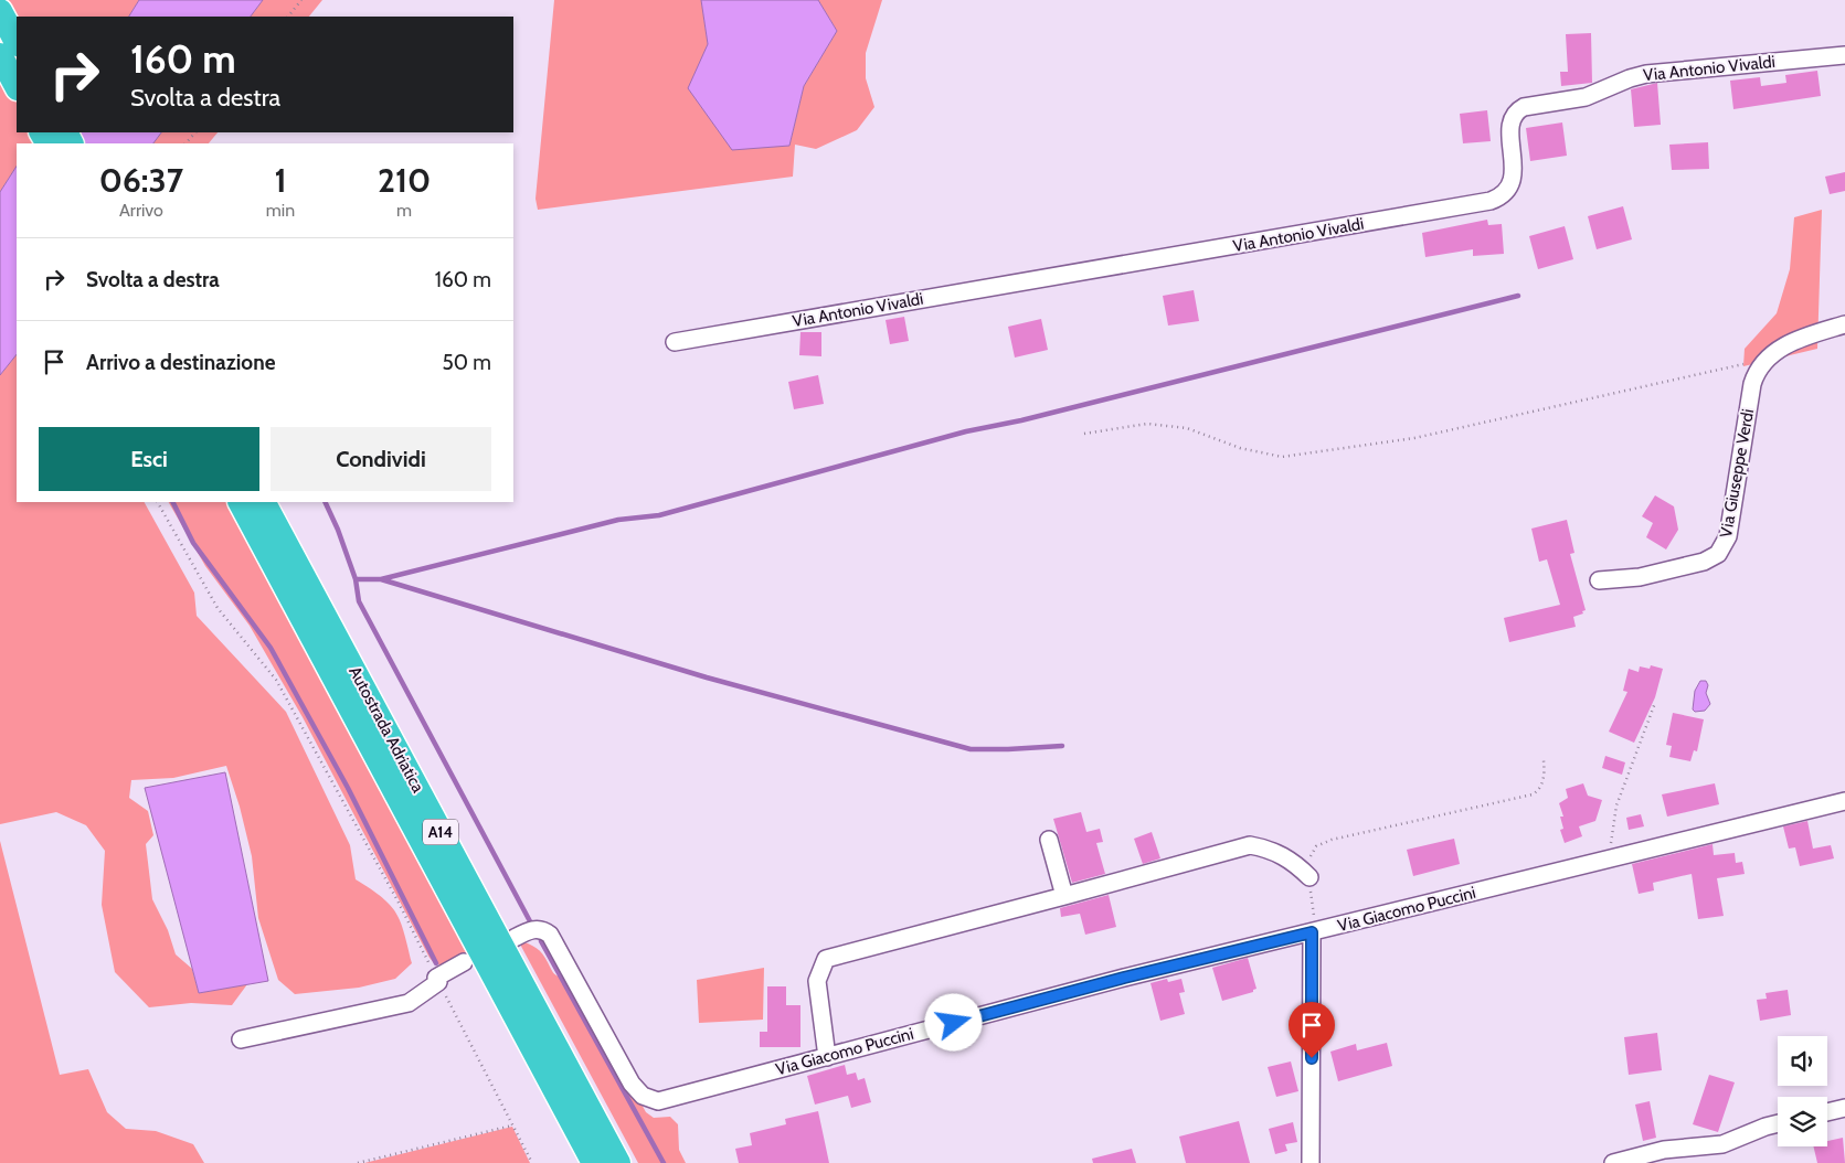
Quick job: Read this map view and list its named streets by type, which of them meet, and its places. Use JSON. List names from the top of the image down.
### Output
{
  "streets": {
    "highway": ["Autostrada Adriatica", "A14"],
    "street": ["Via Antonio Vivaldi", "Via Giuseppe Verdi", "Via Giacomo Puccini"]
  },
  "page": {
    "turn": ["160 m", "Svolta a destra"],
    "eta": [
      "06:37",
      "Arrivo",
      "1",
      "min",
      "210",
      "m"
    ],
    "list": [
      {
        "name": "Svolta a destra",
        "value": "160 m"
      },
      {
        "name": "Arrivo a destinazione",
        "value": "50 m"
      }
    ],
    "buttons": ["Esci", "Condividi"]
  }
}
